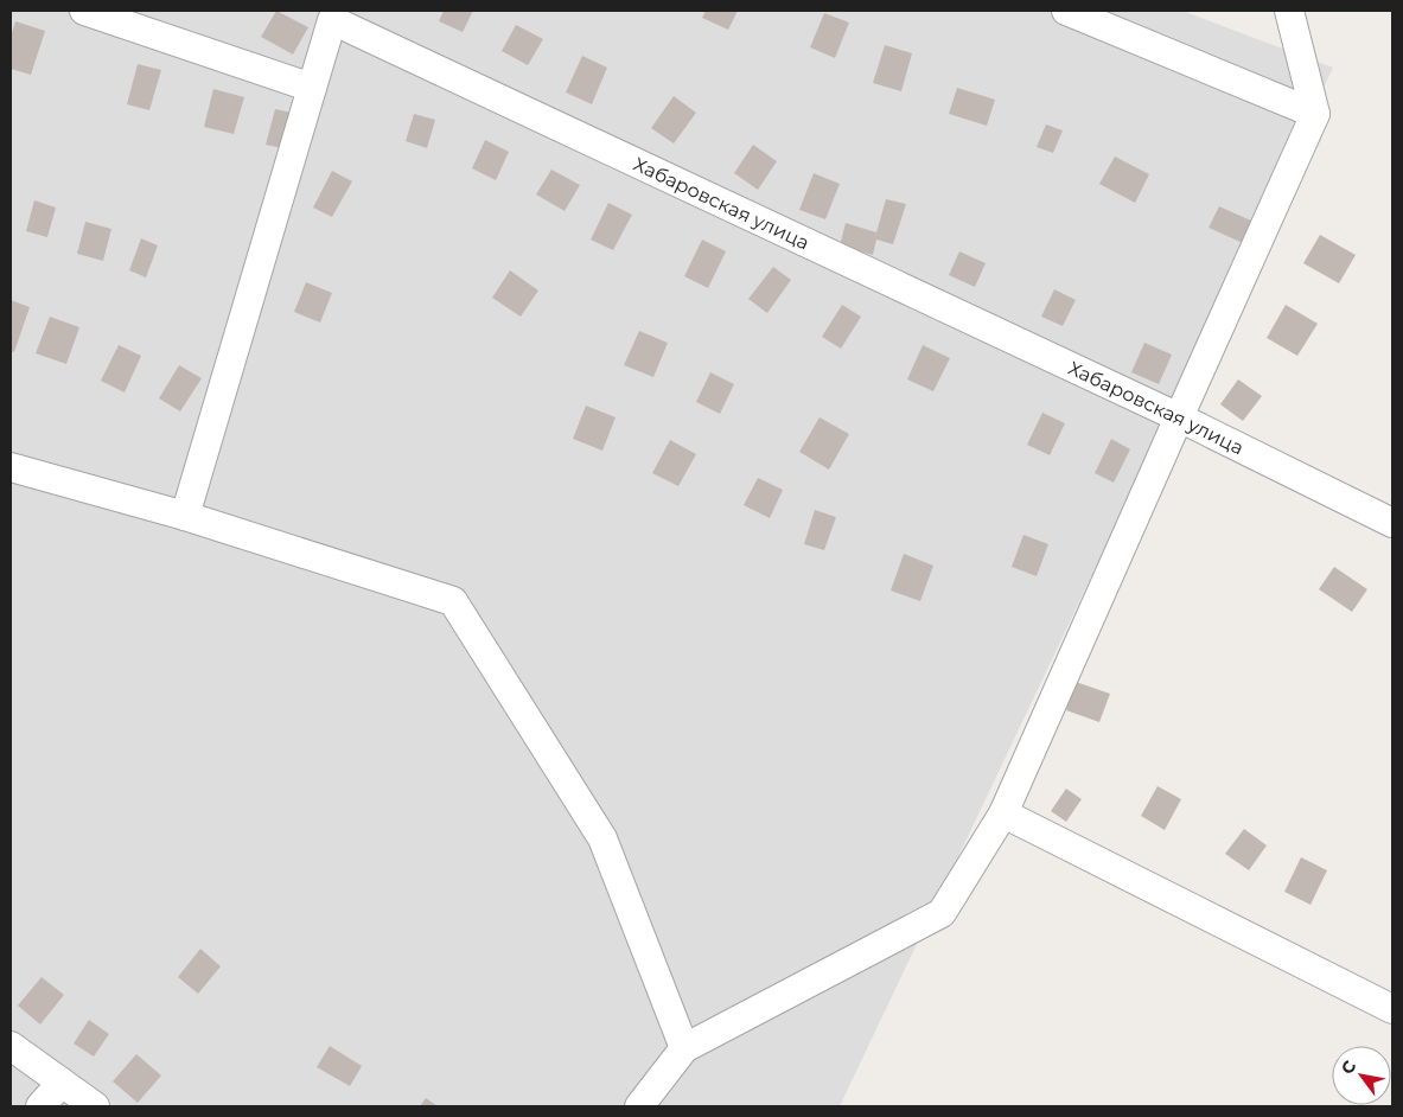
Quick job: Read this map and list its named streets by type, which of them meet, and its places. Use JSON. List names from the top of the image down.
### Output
{
  "streets": {
    "street": ["Хабаровская улица"]
  },
  "north": "top left"
}
